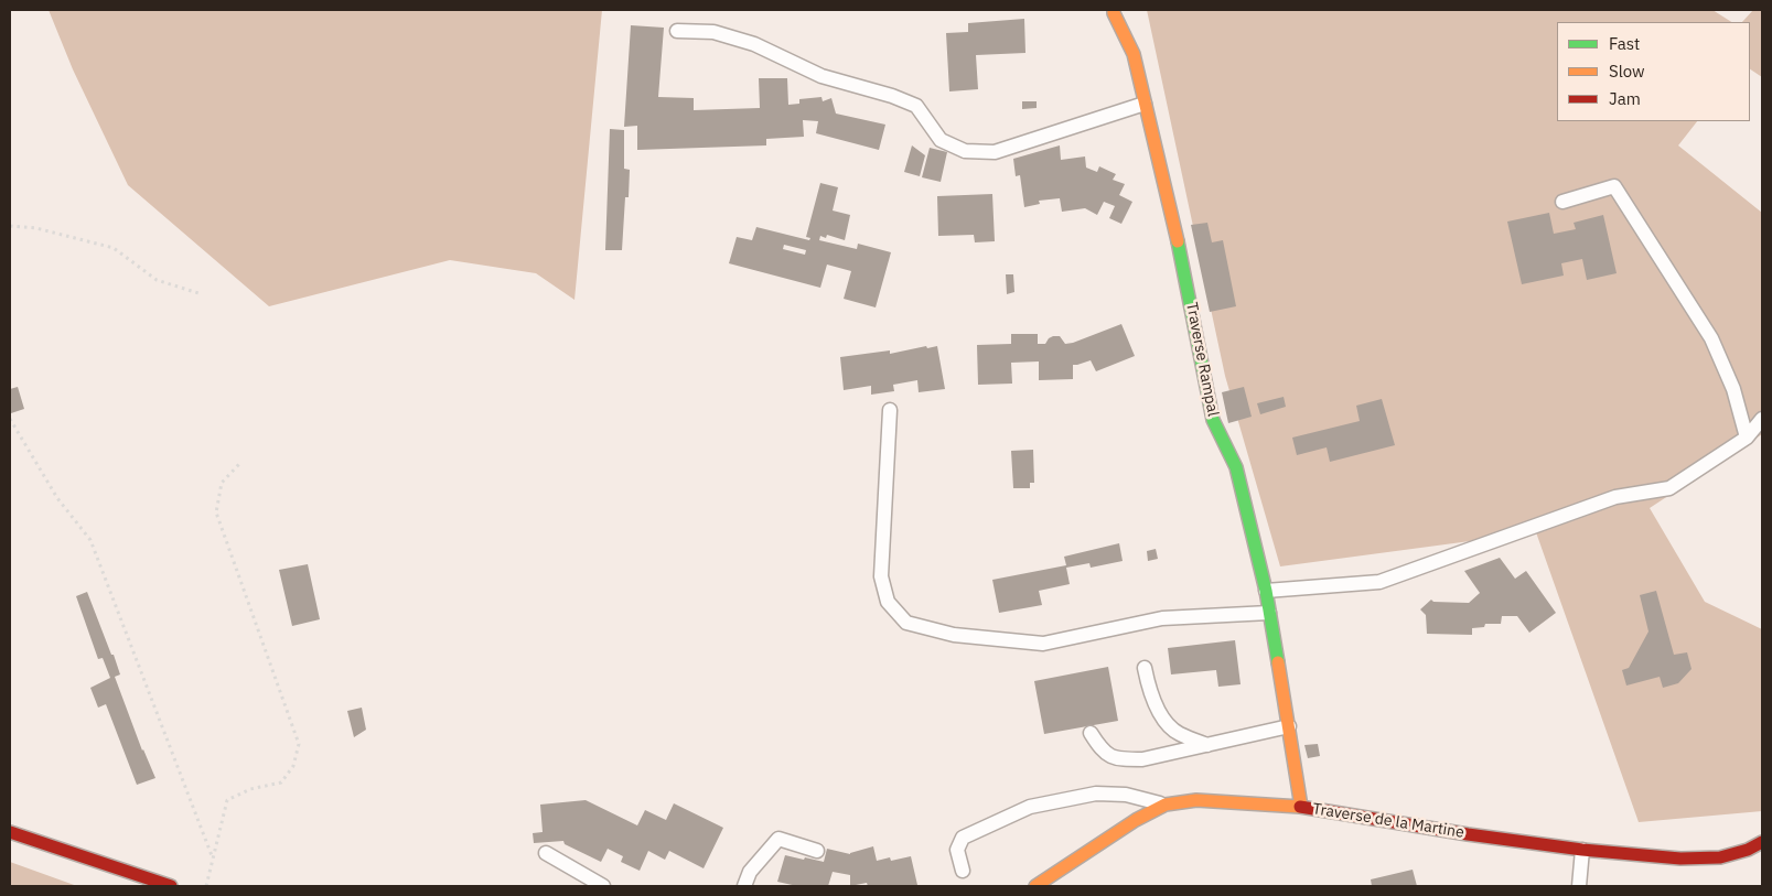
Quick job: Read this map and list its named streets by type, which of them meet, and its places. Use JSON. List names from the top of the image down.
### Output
{
  "streets": {
    "street": ["Traverse Rampal", "Traverse de la Martine"]
  },
  "crossings": [
    ["Traverse Rampal", "Traverse de la Martine"]
  ],
  "legend": ["Fast", "Slow", "Jam"]
}
